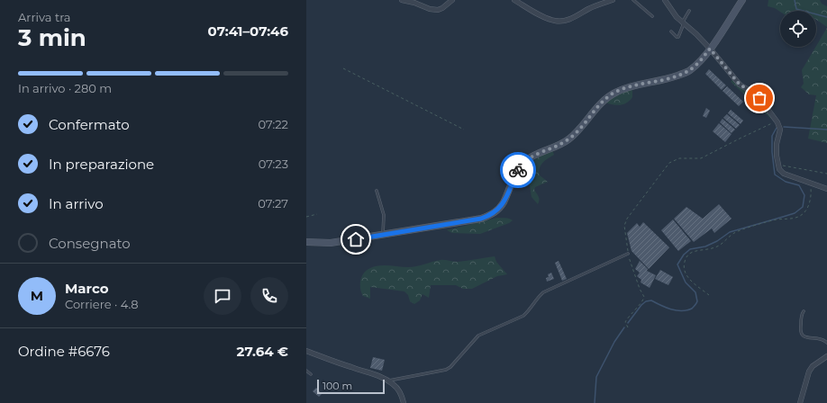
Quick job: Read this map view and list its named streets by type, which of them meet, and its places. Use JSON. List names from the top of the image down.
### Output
{
  "scale_bar": "100 m",
  "page": {
    "heading": ["3 min", "Arriva tra", "07:41–07:46"],
    "panel": [
      "Marco",
      "Corriere · 4.8",
      "Ordine #6676",
      "27.64 €"
    ],
    "bar": "In arrivo · 280 m",
    "list": [
      ["Confermato", "07:22"],
      ["In preparazione", "07:23"],
      ["In arrivo", "07:27"],
      "Consegnato"
    ],
    "round": "M",
    "scale": "100 m"
  }
}
